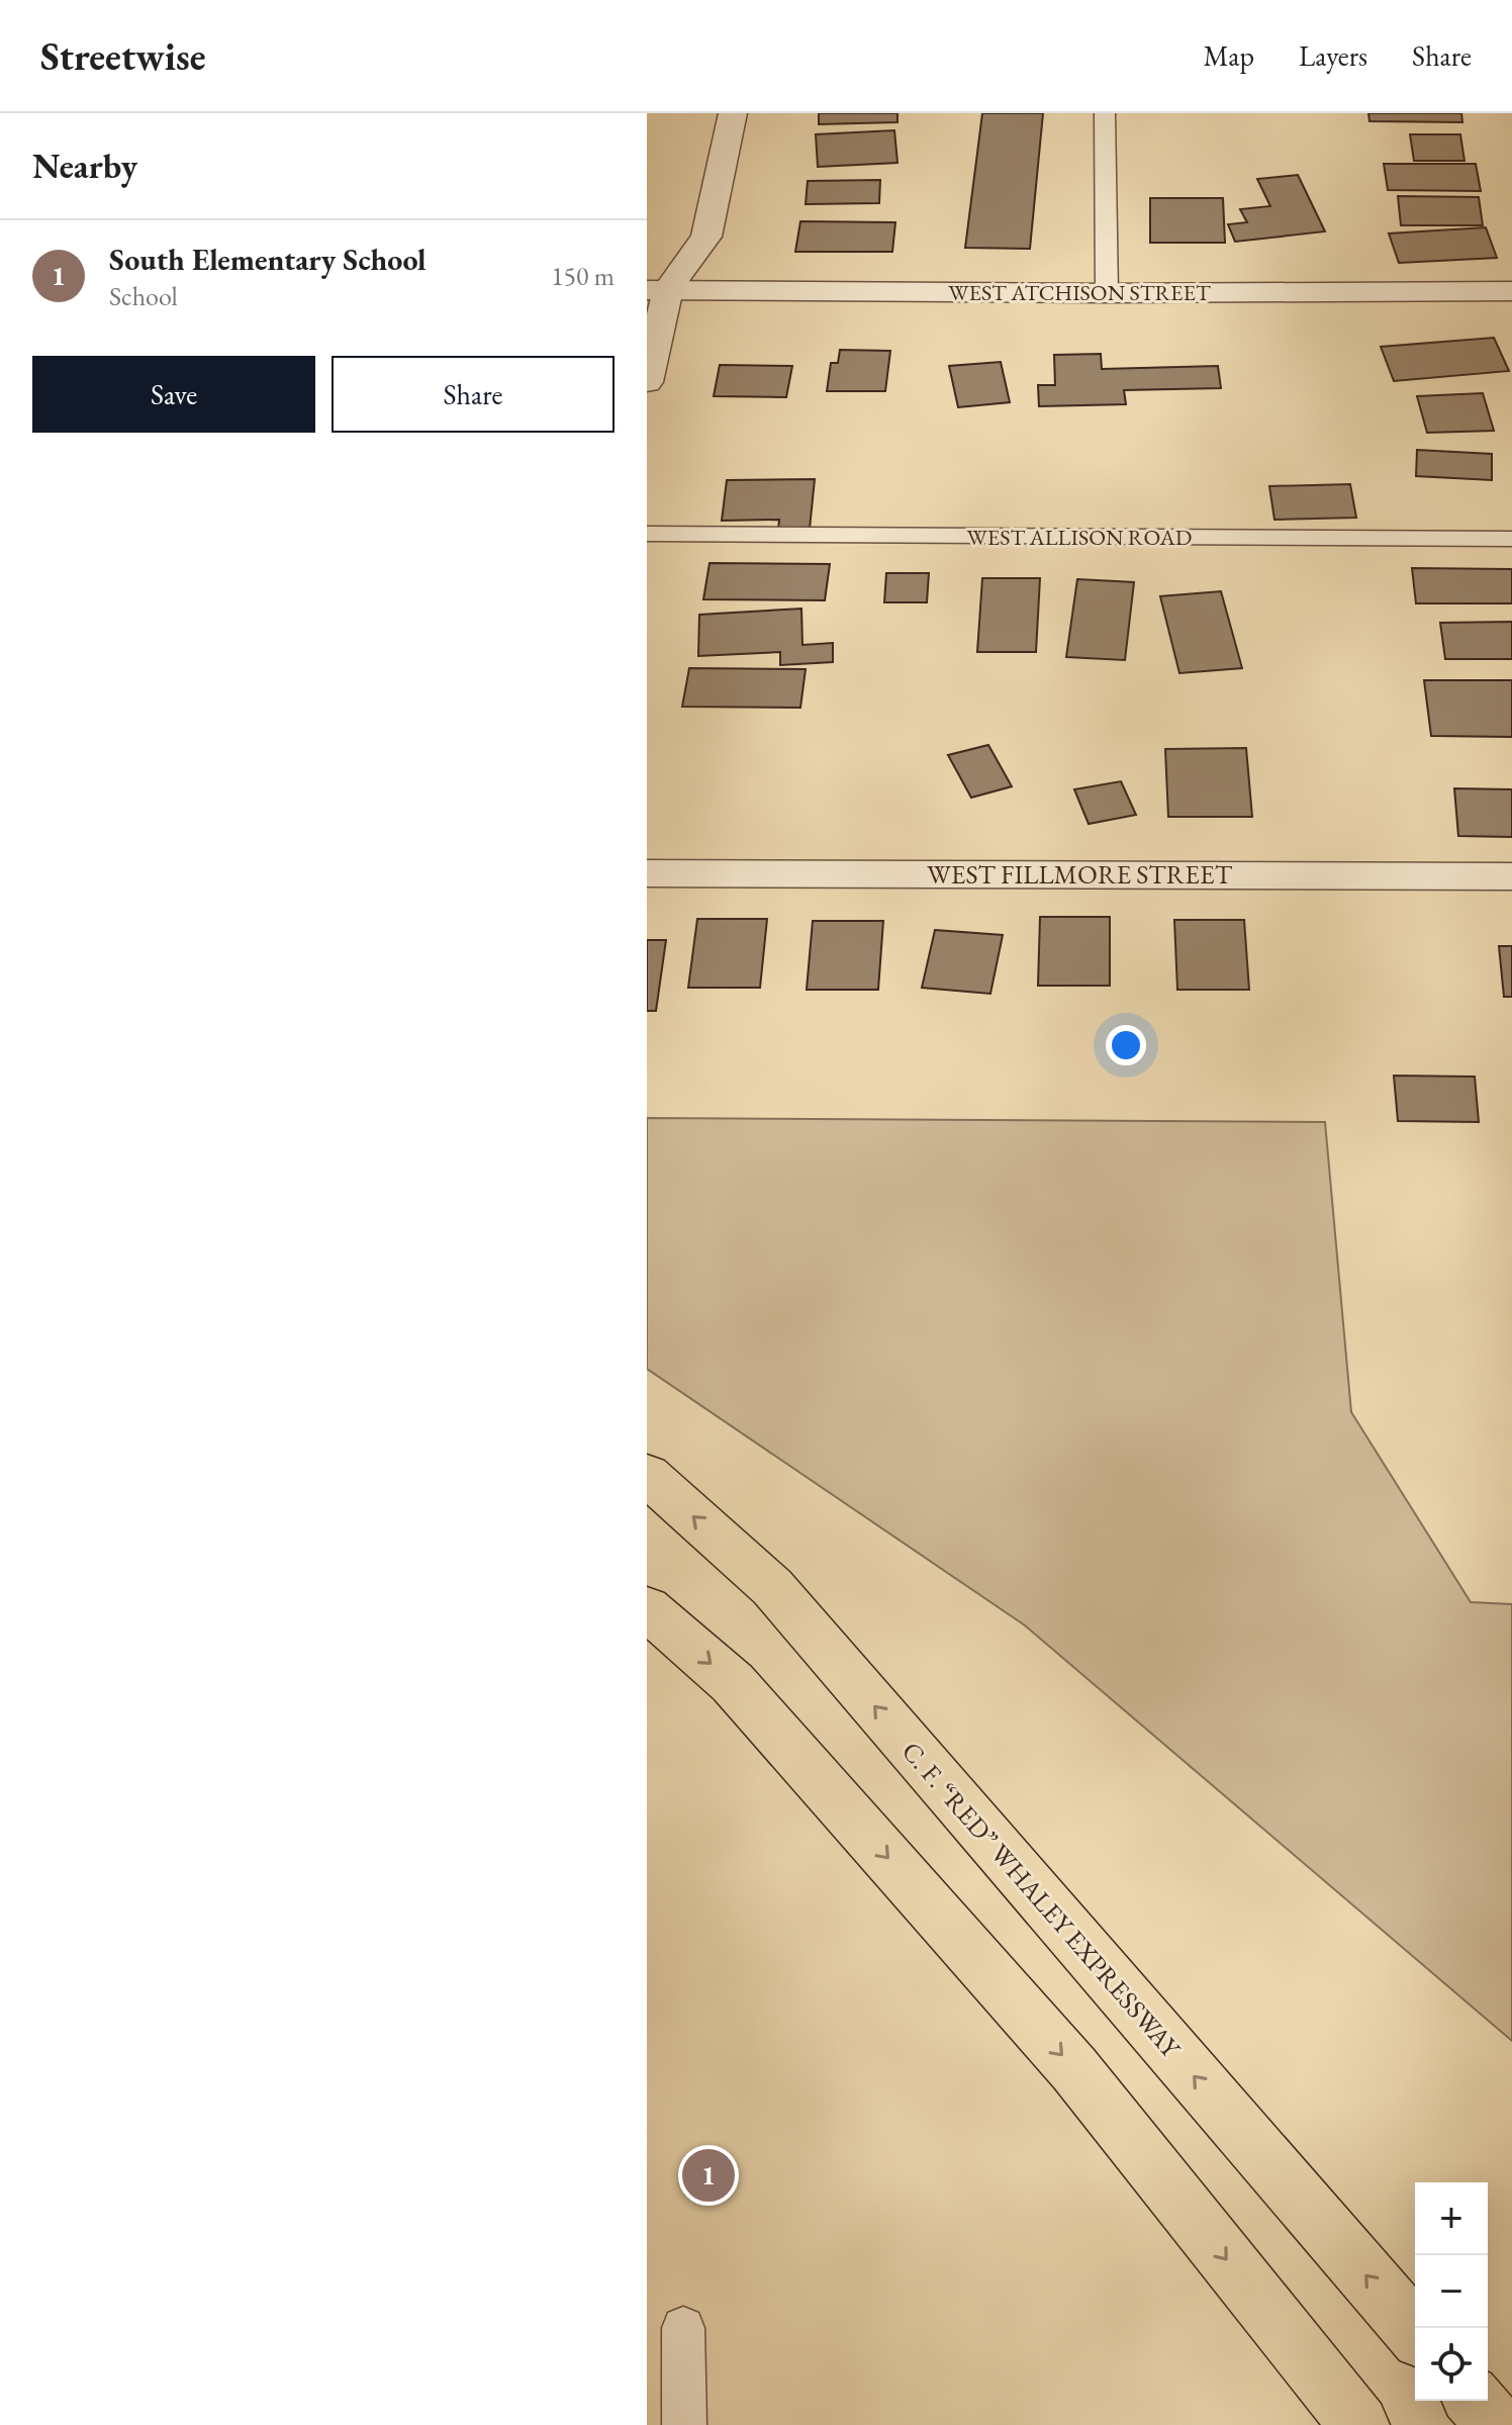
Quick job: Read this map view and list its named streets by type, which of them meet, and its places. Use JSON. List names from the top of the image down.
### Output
{
  "streets": {
    "highway": ["C. F. “RED” WHALEY EXPRESSWAY"],
    "street": ["WEST ATCHISON STREET", "WEST FILLMORE STREET"],
    "lane": ["WEST ALLISON ROAD"]
  },
  "page": {
    "header": "Streetwise",
    "nav": ["Map", "Layers", "Share"],
    "heading": "Nearby",
    "list": [
      {
        "mark": "1",
        "name": "South Elementary School",
        "note": "School",
        "value": "150 m"
      }
    ],
    "buttons": ["Save", "Share"],
    "pins": "1",
    "map_buttons": ["+", "−"]
  }
}
